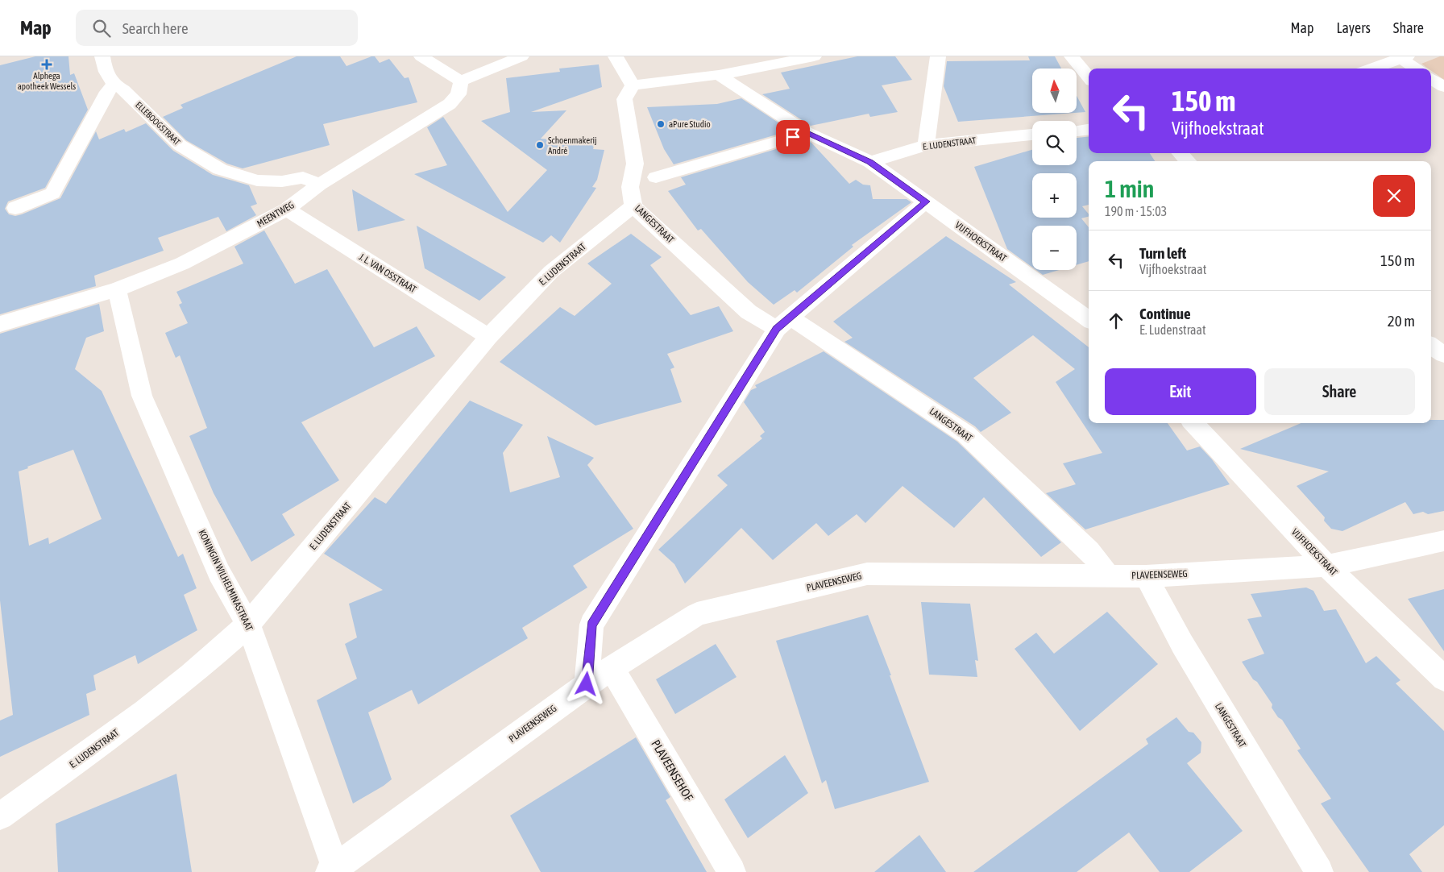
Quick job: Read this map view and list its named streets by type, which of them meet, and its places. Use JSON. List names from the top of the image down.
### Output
{
  "streets": {
    "street": [
      "ELLEBOOGSTRAAT",
      "E. LUDENSTRAAT",
      "MEENTWEG",
      "LANGESTRAAT",
      "VIJFHOEKSTRAAT",
      "J. L. VAN OSSTRAAT",
      "PLAVEENSEWEG",
      "KONINGIN WILHELMINASTRAAT",
      "PLAVEENSEHOF"
    ]
  },
  "crossings": [
    ["ELLEBOOGSTRAAT", "MEENTWEG"],
    ["E. LUDENSTRAAT", "LANGESTRAAT"],
    ["E. LUDENSTRAAT", "VIJFHOEKSTRAAT"],
    ["E. LUDENSTRAAT", "J. L. VAN OSSTRAAT"],
    ["E. LUDENSTRAAT", "KONINGIN WILHELMINASTRAAT"],
    ["MEENTWEG", "J. L. VAN OSSTRAAT"],
    ["MEENTWEG", "KONINGIN WILHELMINASTRAAT"],
    ["LANGESTRAAT", "PLAVEENSEWEG"],
    ["VIJFHOEKSTRAAT", "PLAVEENSEWEG"],
    ["PLAVEENSEWEG", "KONINGIN WILHELMINASTRAAT"],
    ["PLAVEENSEWEG", "PLAVEENSEHOF"]
  ],
  "places": {
    "health": ["Alphega apotheek Wessels"],
    "other": ["aPure Studio", "Schoenmakerij André"]
  },
  "north": "top",
  "page": {
    "header": "Map",
    "search": "Search here",
    "nav": ["Map", "Layers", "Share"],
    "map_buttons": ["+", "−"],
    "turn": ["150 m", "Vijfhoekstraat"],
    "heading": ["1 min", "190 m · 15:03"],
    "list": [
      {
        "name": "Turn left",
        "note": "Vijfhoekstraat",
        "value": "150 m"
      },
      {
        "name": "Continue",
        "note": "E. Ludenstraat",
        "value": "20 m"
      }
    ],
    "buttons": ["Exit", "Share"]
  }
}
